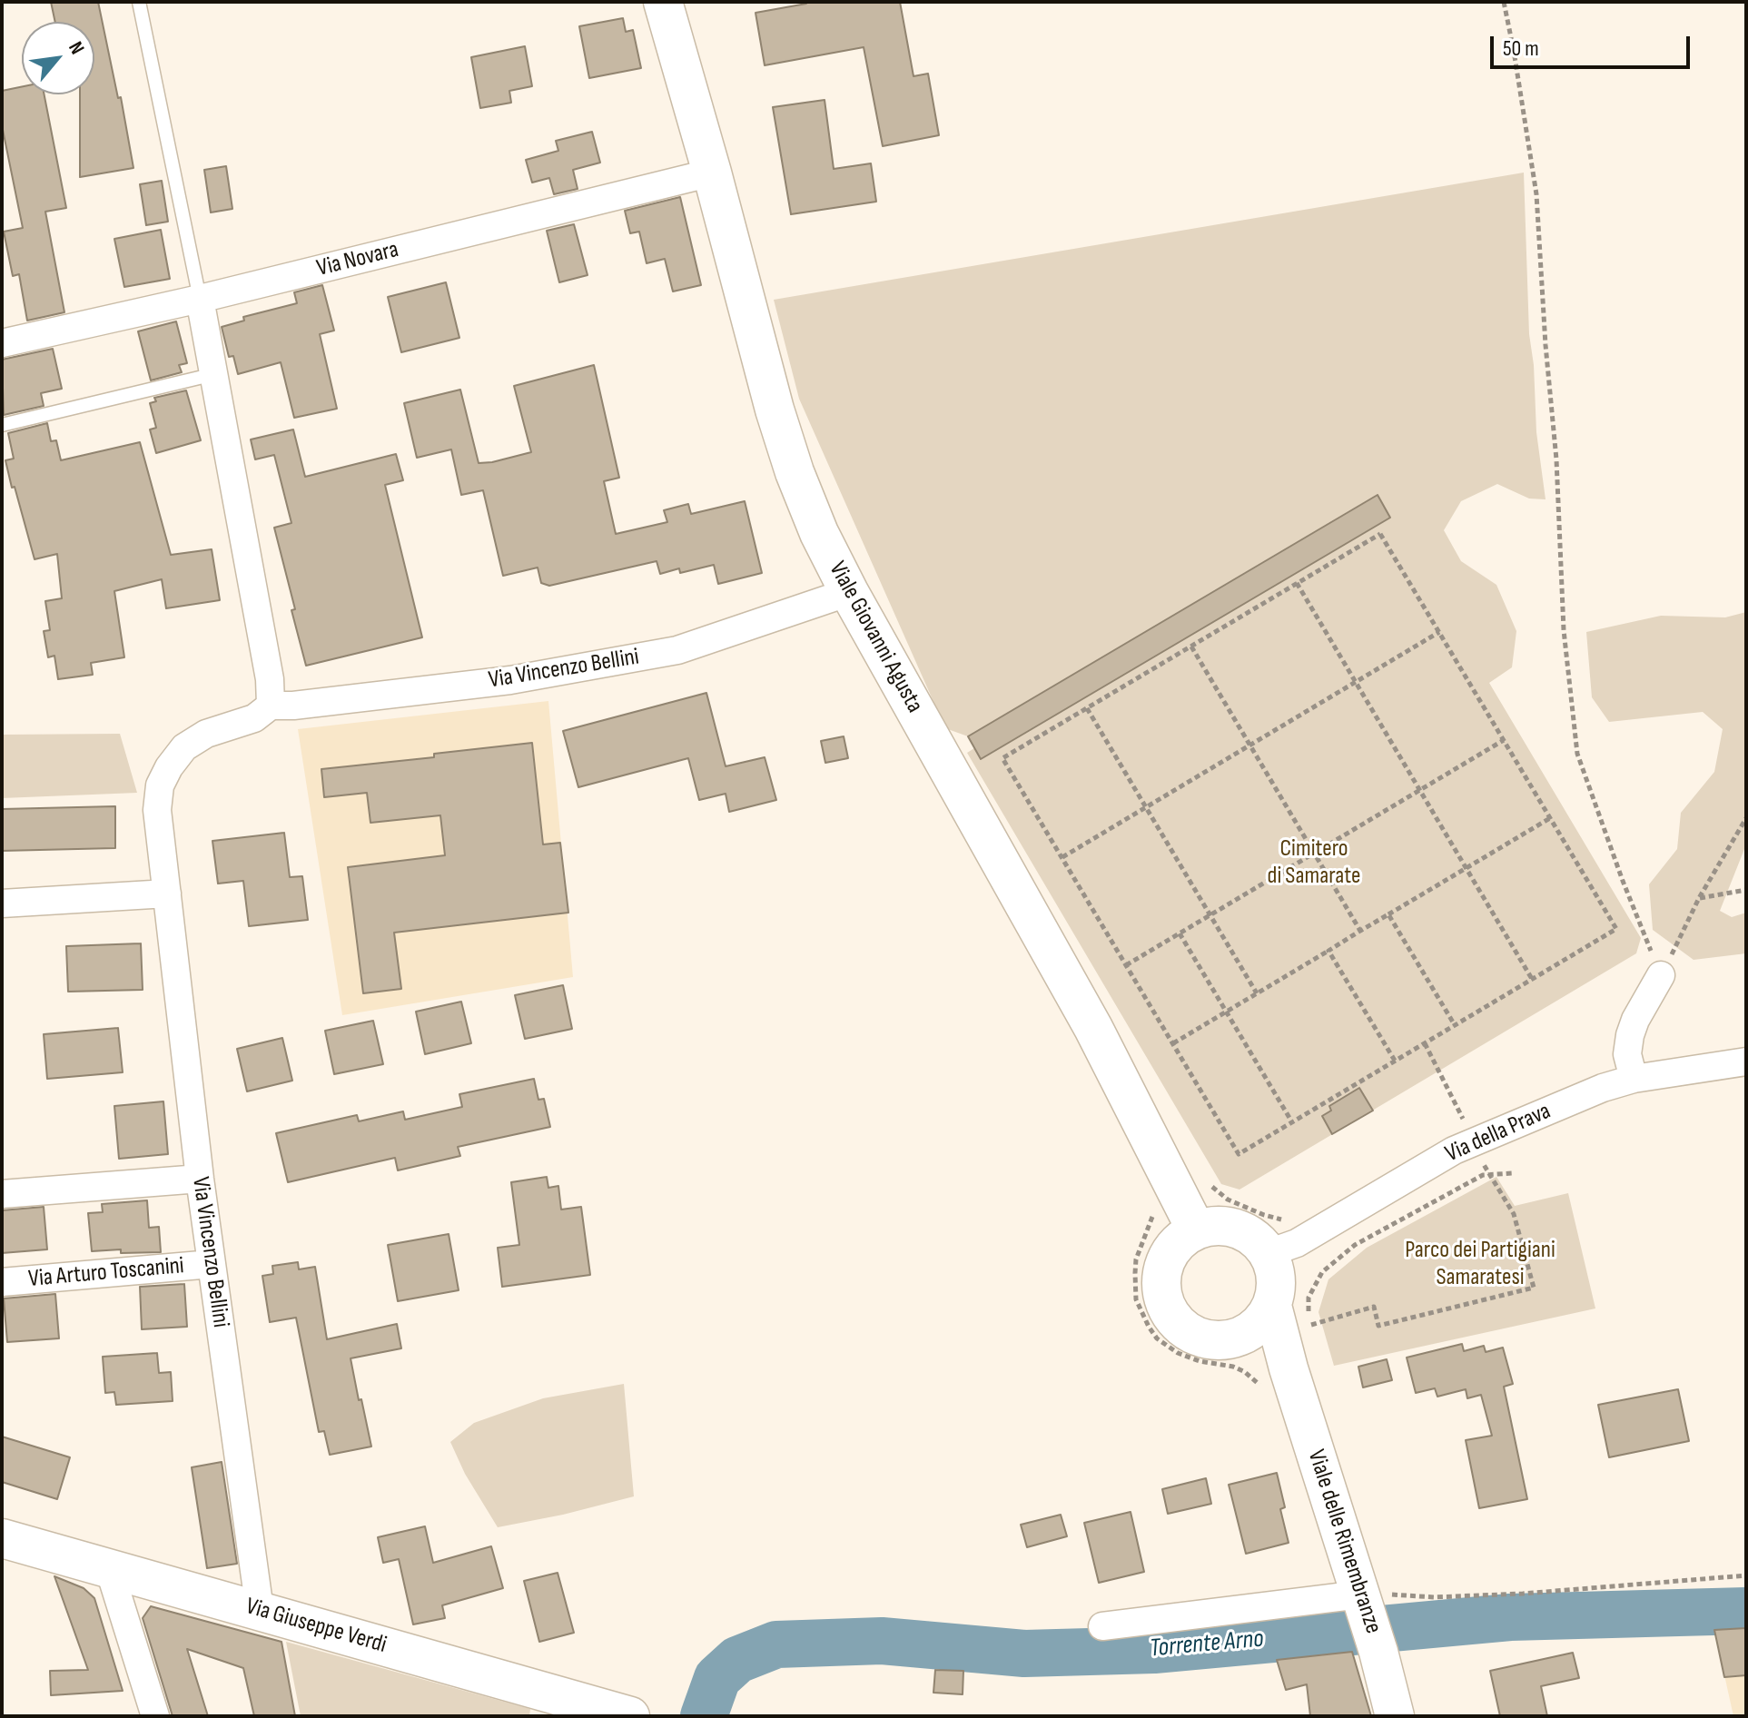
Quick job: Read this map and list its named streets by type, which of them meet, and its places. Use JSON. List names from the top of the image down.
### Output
{
  "streets": {
    "street": [
      "Via Novara",
      "Viale Giovanni Agusta",
      "Via Vincenzo Bellini",
      "Via della Prava",
      "Via Arturo Toscanini",
      "Viale delle Rimembranze",
      "Via Giuseppe Verdi"
    ]
  },
  "crossings": [
    ["Via Novara", "Viale Giovanni Agusta"],
    ["Viale Giovanni Agusta", "Via Vincenzo Bellini"],
    ["Viale Giovanni Agusta", "Via della Prava"],
    ["Viale Giovanni Agusta", "Viale delle Rimembranze"],
    ["Via Vincenzo Bellini", "Via Arturo Toscanini"],
    ["Via Vincenzo Bellini", "Via Giuseppe Verdi"],
    ["Via della Prava", "Viale delle Rimembranze"]
  ],
  "water": ["Torrente Arno"],
  "parks": ["Cimitero di Samarate", "Parco dei Partigiani Samaratesi"],
  "scale_bar": "50 m",
  "north": "top right"
}
